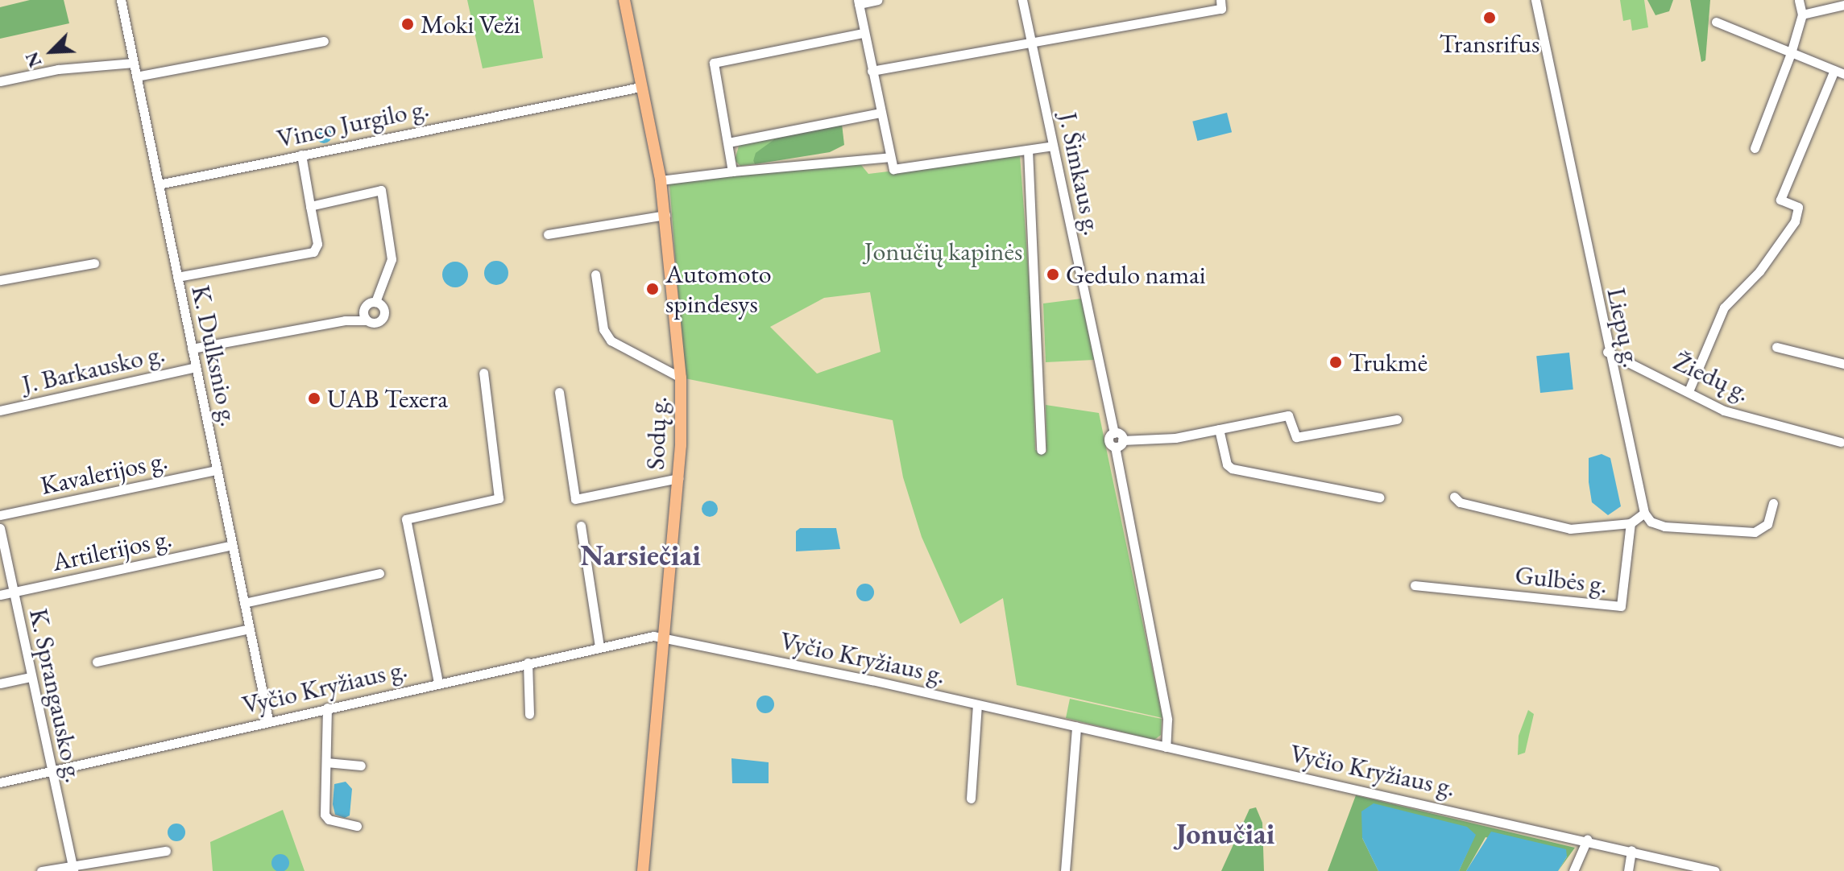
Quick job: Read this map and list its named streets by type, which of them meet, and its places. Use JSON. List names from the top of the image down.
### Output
{
  "streets": {
    "main road": ["Sodų g."],
    "street": [
      "Vinco Jurgilo g.",
      "J. Šimkaus g.",
      "Liepų g.",
      "K. Dulksnio g.",
      "J. Barkausko g.",
      "Žiedų g.",
      "Kavalerijos g.",
      "Artilerijos g.",
      "Gulbės g.",
      "Vyčio Kryžiaus g.",
      "K. Sprangausko g."
    ]
  },
  "crossings": [
    ["Vinco Jurgilo g.", "K. Dulksnio g."],
    ["Vinco Jurgilo g.", "Sodų g."],
    ["Liepų g.", "Žiedų g."],
    ["K. Dulksnio g.", "J. Barkausko g."],
    ["K. Dulksnio g.", "Kavalerijos g."],
    ["K. Dulksnio g.", "Artilerijos g."],
    ["K. Dulksnio g.", "Vyčio Kryžiaus g."],
    ["Sodų g.", "Vyčio Kryžiaus g."],
    ["Artilerijos g.", "K. Sprangausko g."],
    ["Vyčio Kryžiaus g.", "K. Sprangausko g."]
  ],
  "districts": ["Narsiečiai", "Jonučiai"],
  "parks": ["Jonučių kapinės"],
  "places": [
    "Transrifus",
    "Moki Veži",
    "Gedulo namai",
    "Automoto spindesys",
    "Trukmė",
    "UAB Texera"
  ],
  "north": "bottom left"
}
